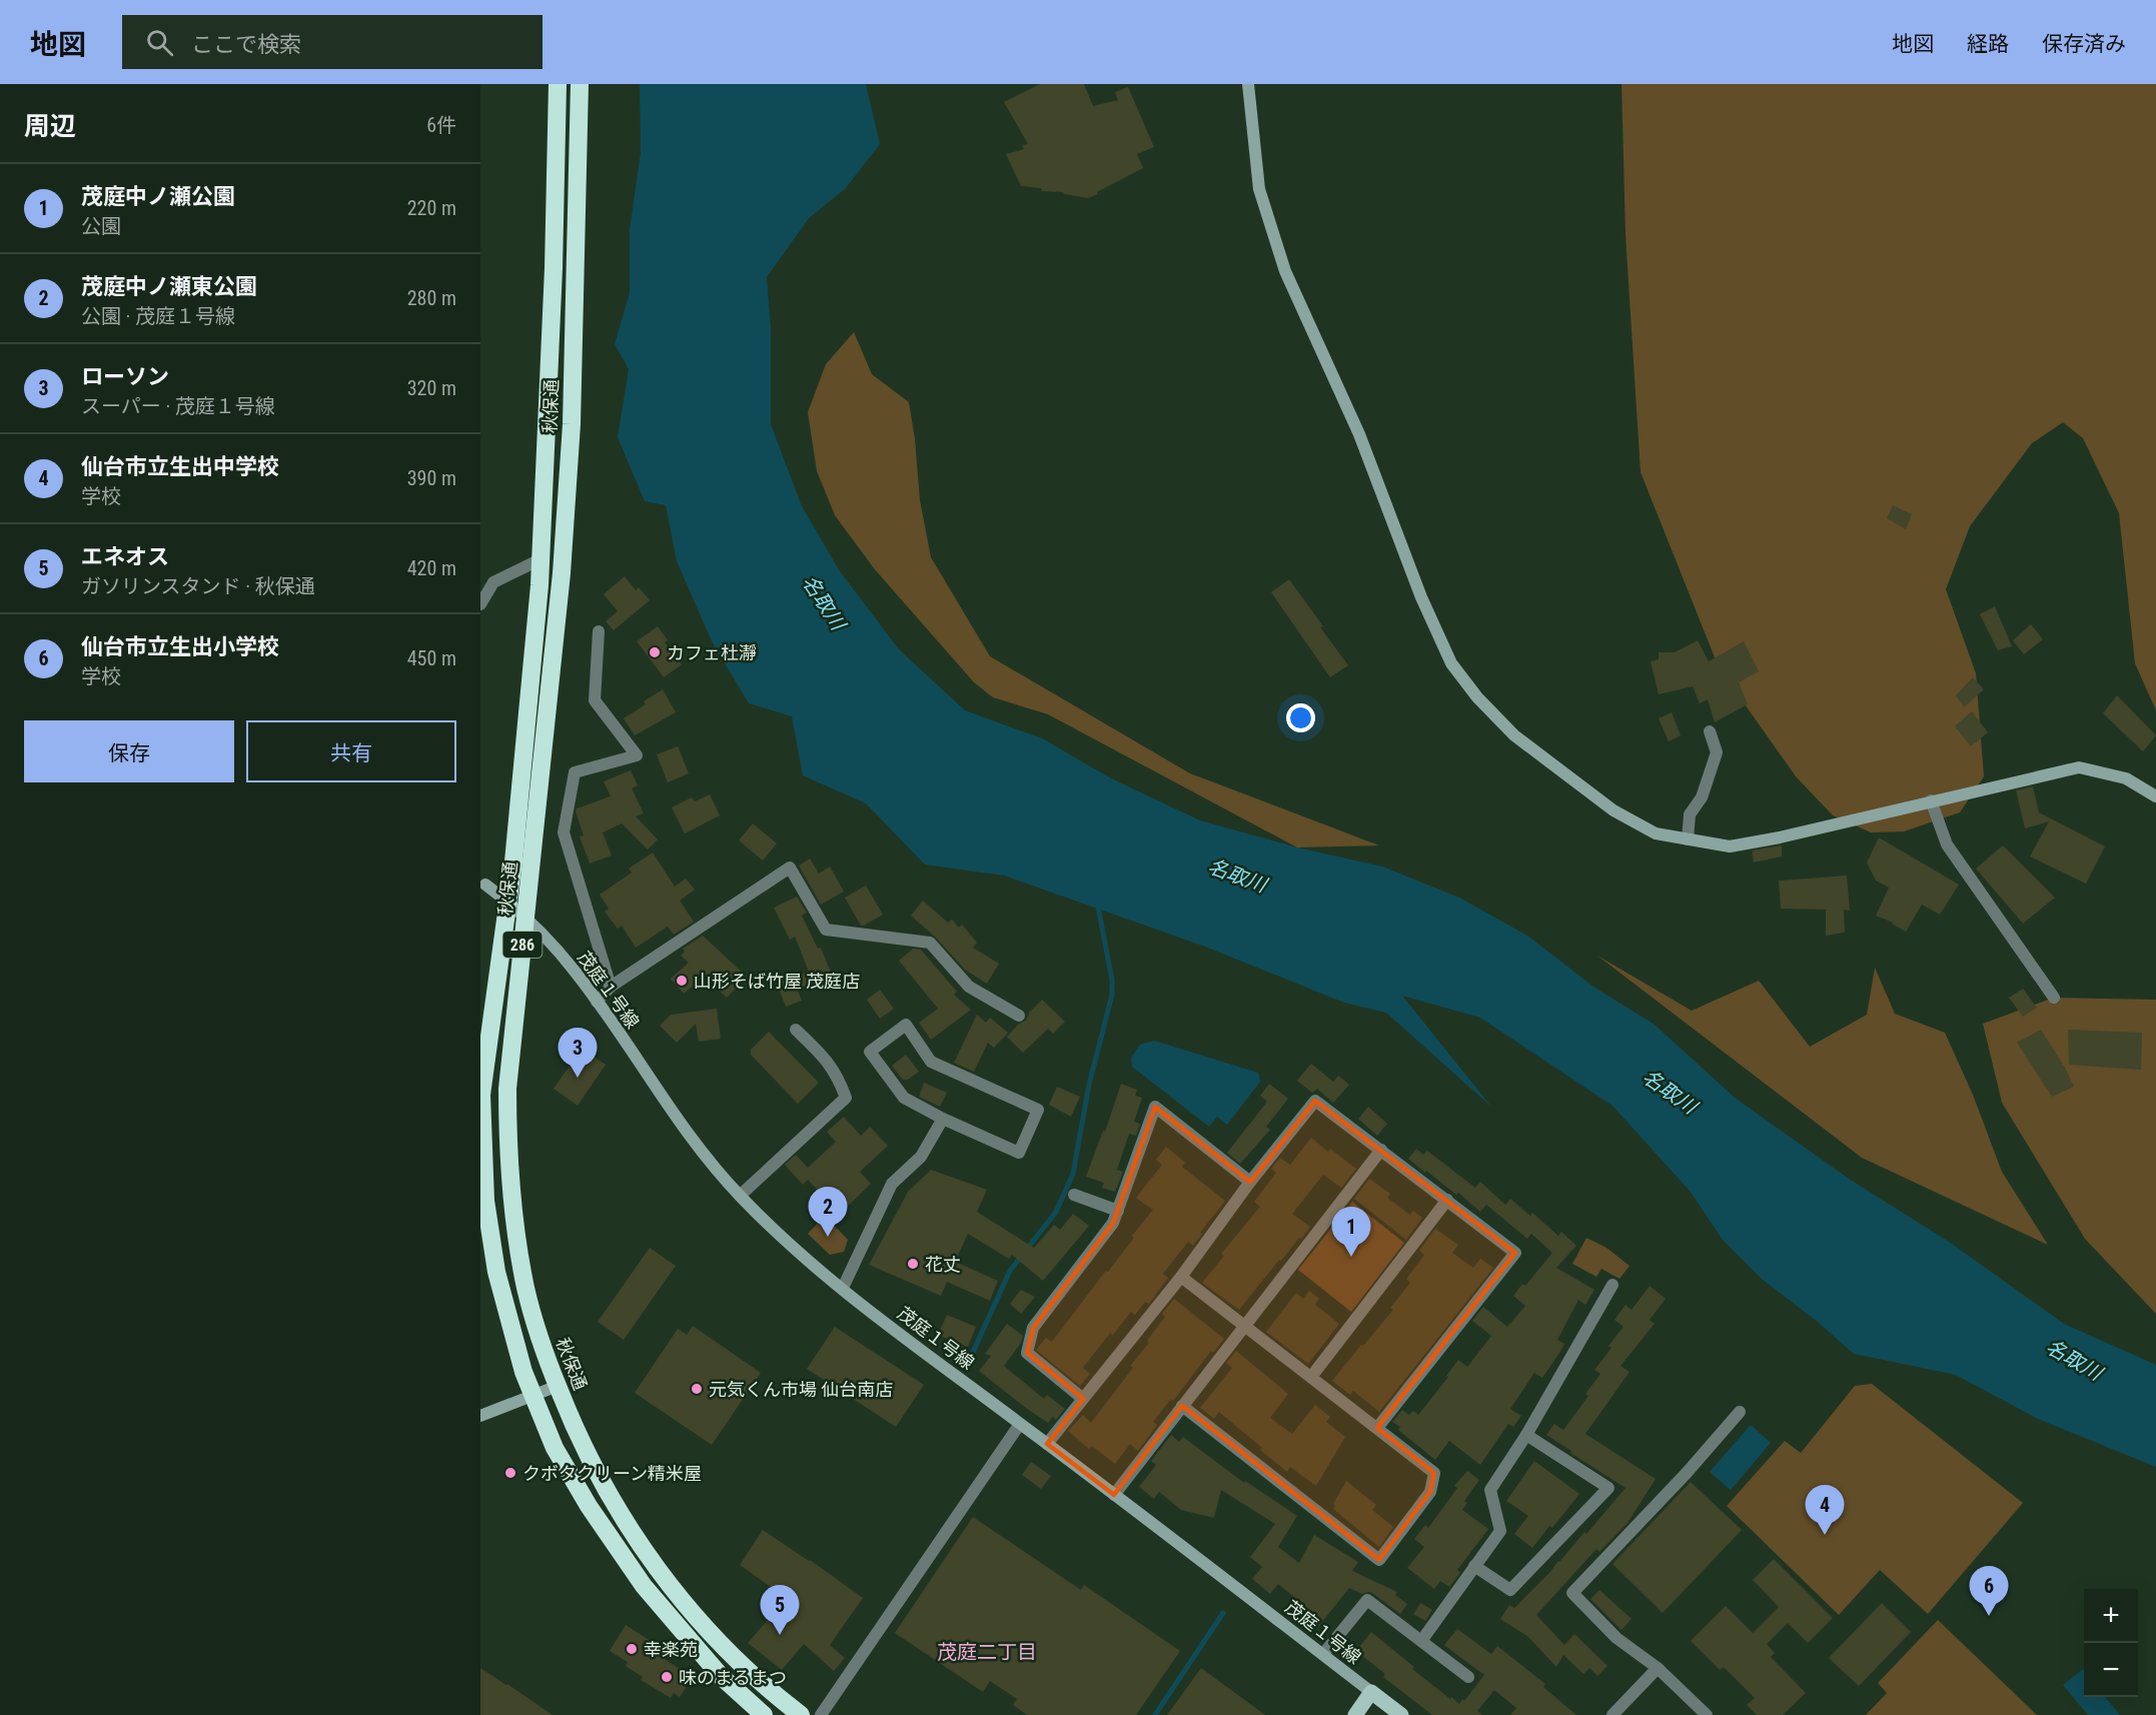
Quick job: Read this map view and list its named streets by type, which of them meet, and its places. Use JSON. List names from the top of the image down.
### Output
{
  "streets": {
    "highway": ["秋保通", "286"],
    "street": ["茂庭１号線"]
  },
  "crossings": [
    ["秋保通", "茂庭１号線"]
  ],
  "districts": ["茂庭二丁目"],
  "water": ["名取川"],
  "places": [
    "カフェ杜瀞",
    "山形そば竹屋 茂庭店",
    "花丈",
    "元気くん市場 仙台南店",
    "クボタクリーン精米屋",
    "幸楽苑",
    "味のまるまつ"
  ],
  "page": {
    "header": "地図",
    "search": "ここで検索",
    "nav": ["地図", "経路", "保存済み"],
    "heading": ["周辺", "6件"],
    "list": [
      {
        "mark": "1",
        "name": "茂庭中ノ瀬公園",
        "note": "公園",
        "value": "220 m"
      },
      {
        "mark": "2",
        "name": "茂庭中ノ瀬東公園",
        "note": "公園 · 茂庭１号線",
        "value": "280 m"
      },
      {
        "mark": "3",
        "name": "ローソン",
        "note": "スーパー · 茂庭１号線",
        "value": "320 m"
      },
      {
        "mark": "4",
        "name": "仙台市立生出中学校",
        "note": "学校",
        "value": "390 m"
      },
      {
        "mark": "5",
        "name": "エネオス",
        "note": "ガソリンスタンド · 秋保通",
        "value": "420 m"
      },
      {
        "mark": "6",
        "name": "仙台市立生出小学校",
        "note": "学校",
        "value": "450 m"
      }
    ],
    "buttons": ["保存", "共有"],
    "pins": [
      "3",
      "2",
      "1",
      "4",
      "6",
      "5"
    ],
    "map_buttons": ["+", "−"]
  }
}
